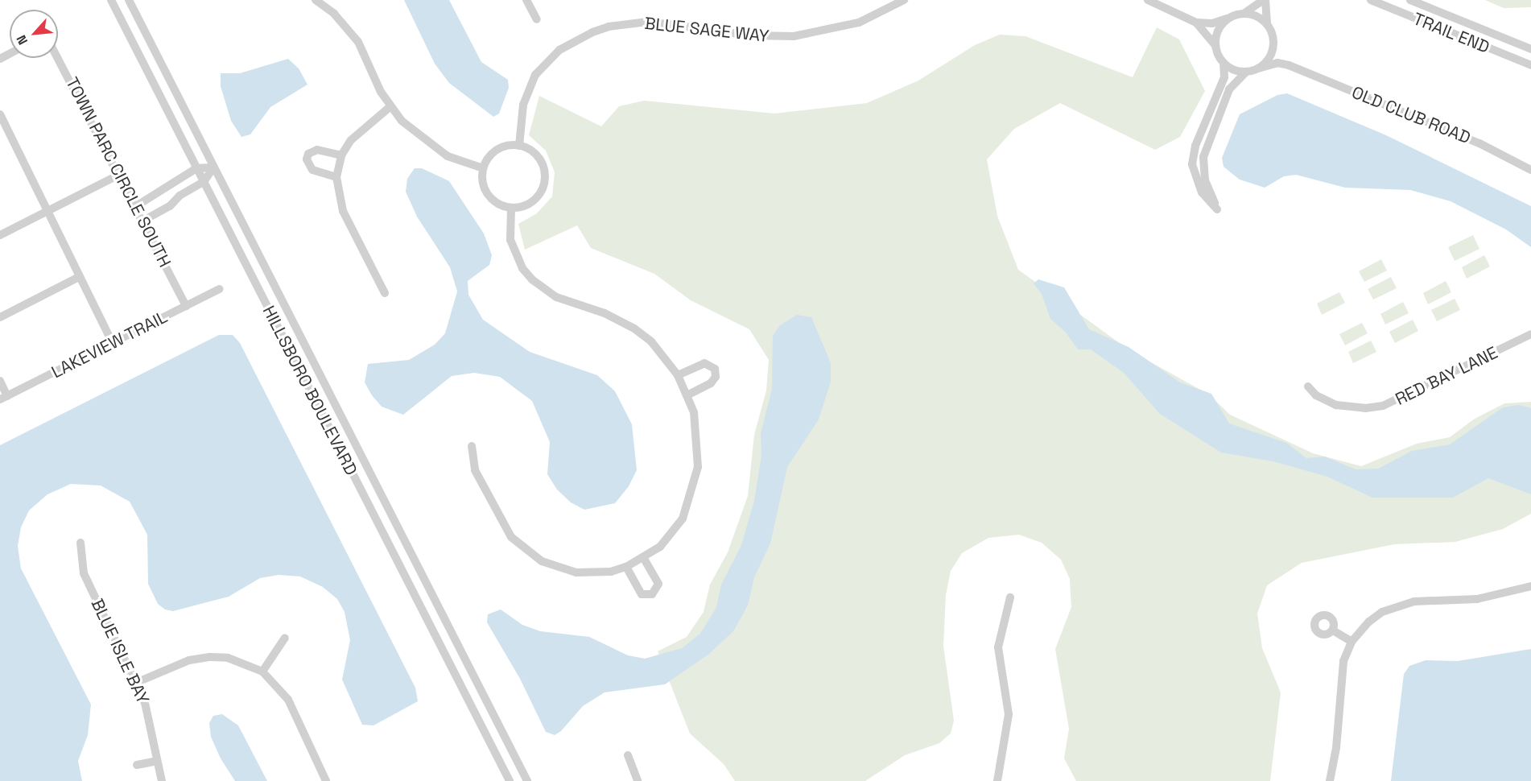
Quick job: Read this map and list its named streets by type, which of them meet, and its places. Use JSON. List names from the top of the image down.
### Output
{
  "streets": {
    "street": [
      "BLUE SAGE WAY",
      "TRAIL END",
      "OLD CLUB ROAD",
      "TOWN PARC CIRCLE SOUTH",
      "LAKEVIEW TRAIL",
      "RED BAY LANE",
      "HILLSBORO BOULEVARD",
      "BLUE ISLE BAY"
    ]
  },
  "crossings": [
    ["TOWN PARC CIRCLE SOUTH", "LAKEVIEW TRAIL"]
  ],
  "north": "bottom left"
}
